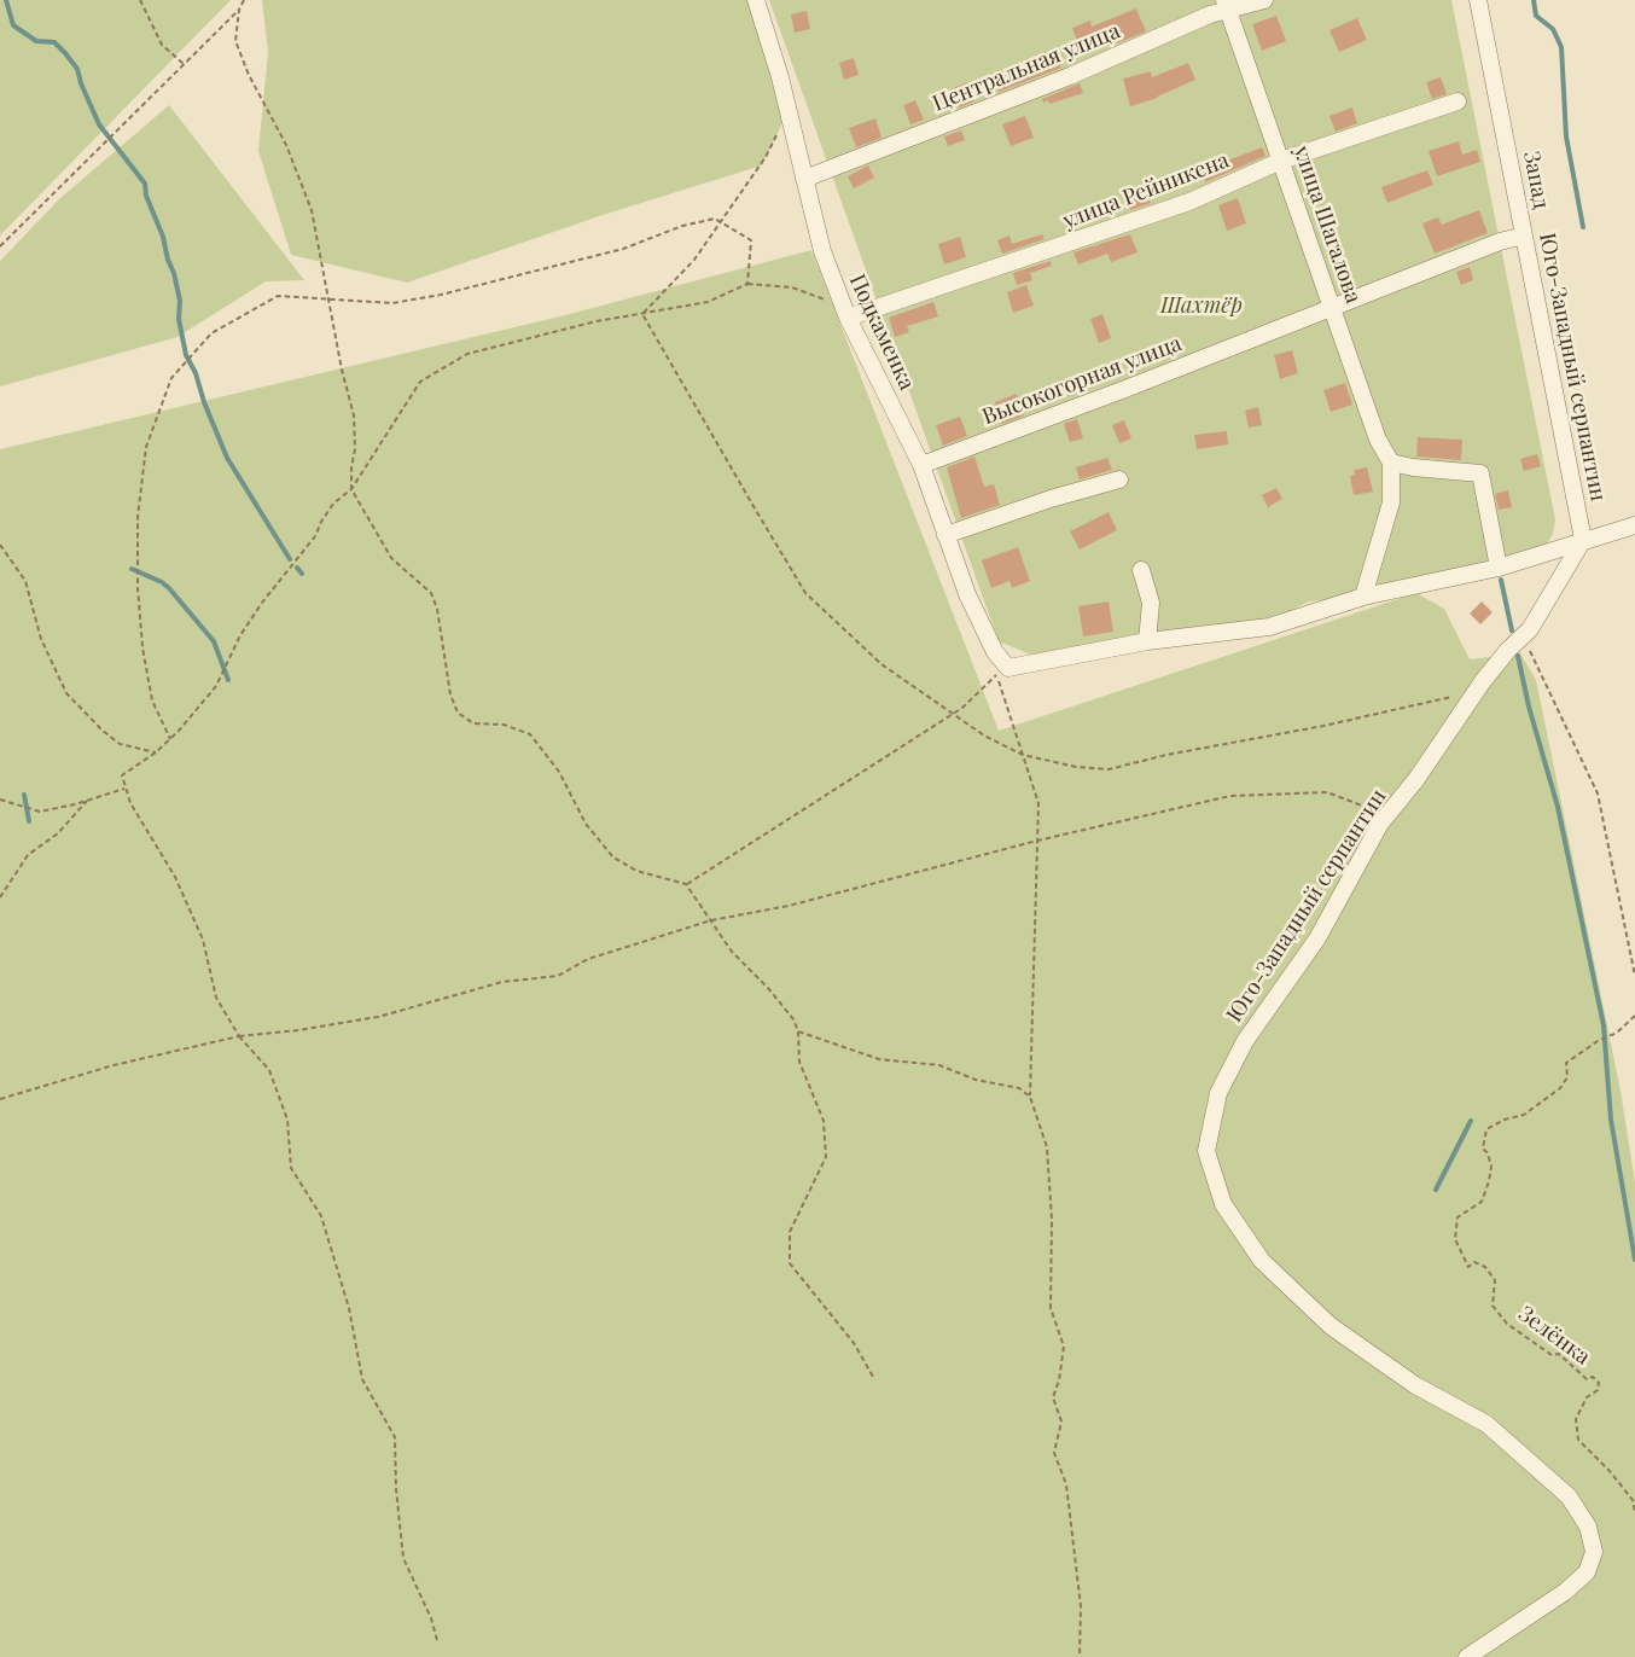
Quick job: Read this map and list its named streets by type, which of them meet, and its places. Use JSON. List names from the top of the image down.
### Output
{
  "streets": {
    "street": [
      "Центральная улица",
      "Запад",
      "улица Рейникена",
      "улица Шагалова",
      "Подкаменка",
      "Юго-Западный серпантин",
      "Высокогорная улица"
    ],
    "path": ["Зелёнка"]
  },
  "crossings": [
    ["Центральная улица", "улица Шагалова"],
    ["Центральная улица", "Подкаменка"],
    ["Запад", "Юго-Западный серпантин"],
    ["Запад", "Высокогорная улица"],
    ["улица Рейникена", "улица Шагалова"],
    ["улица Рейникена", "Подкаменка"],
    ["улица Шагалова", "Высокогорная улица"],
    ["Подкаменка", "Высокогорная улица"],
    ["Юго-Западный серпантин", "Высокогорная улица"]
  ],
  "parks": ["Шахтёр"]
}
